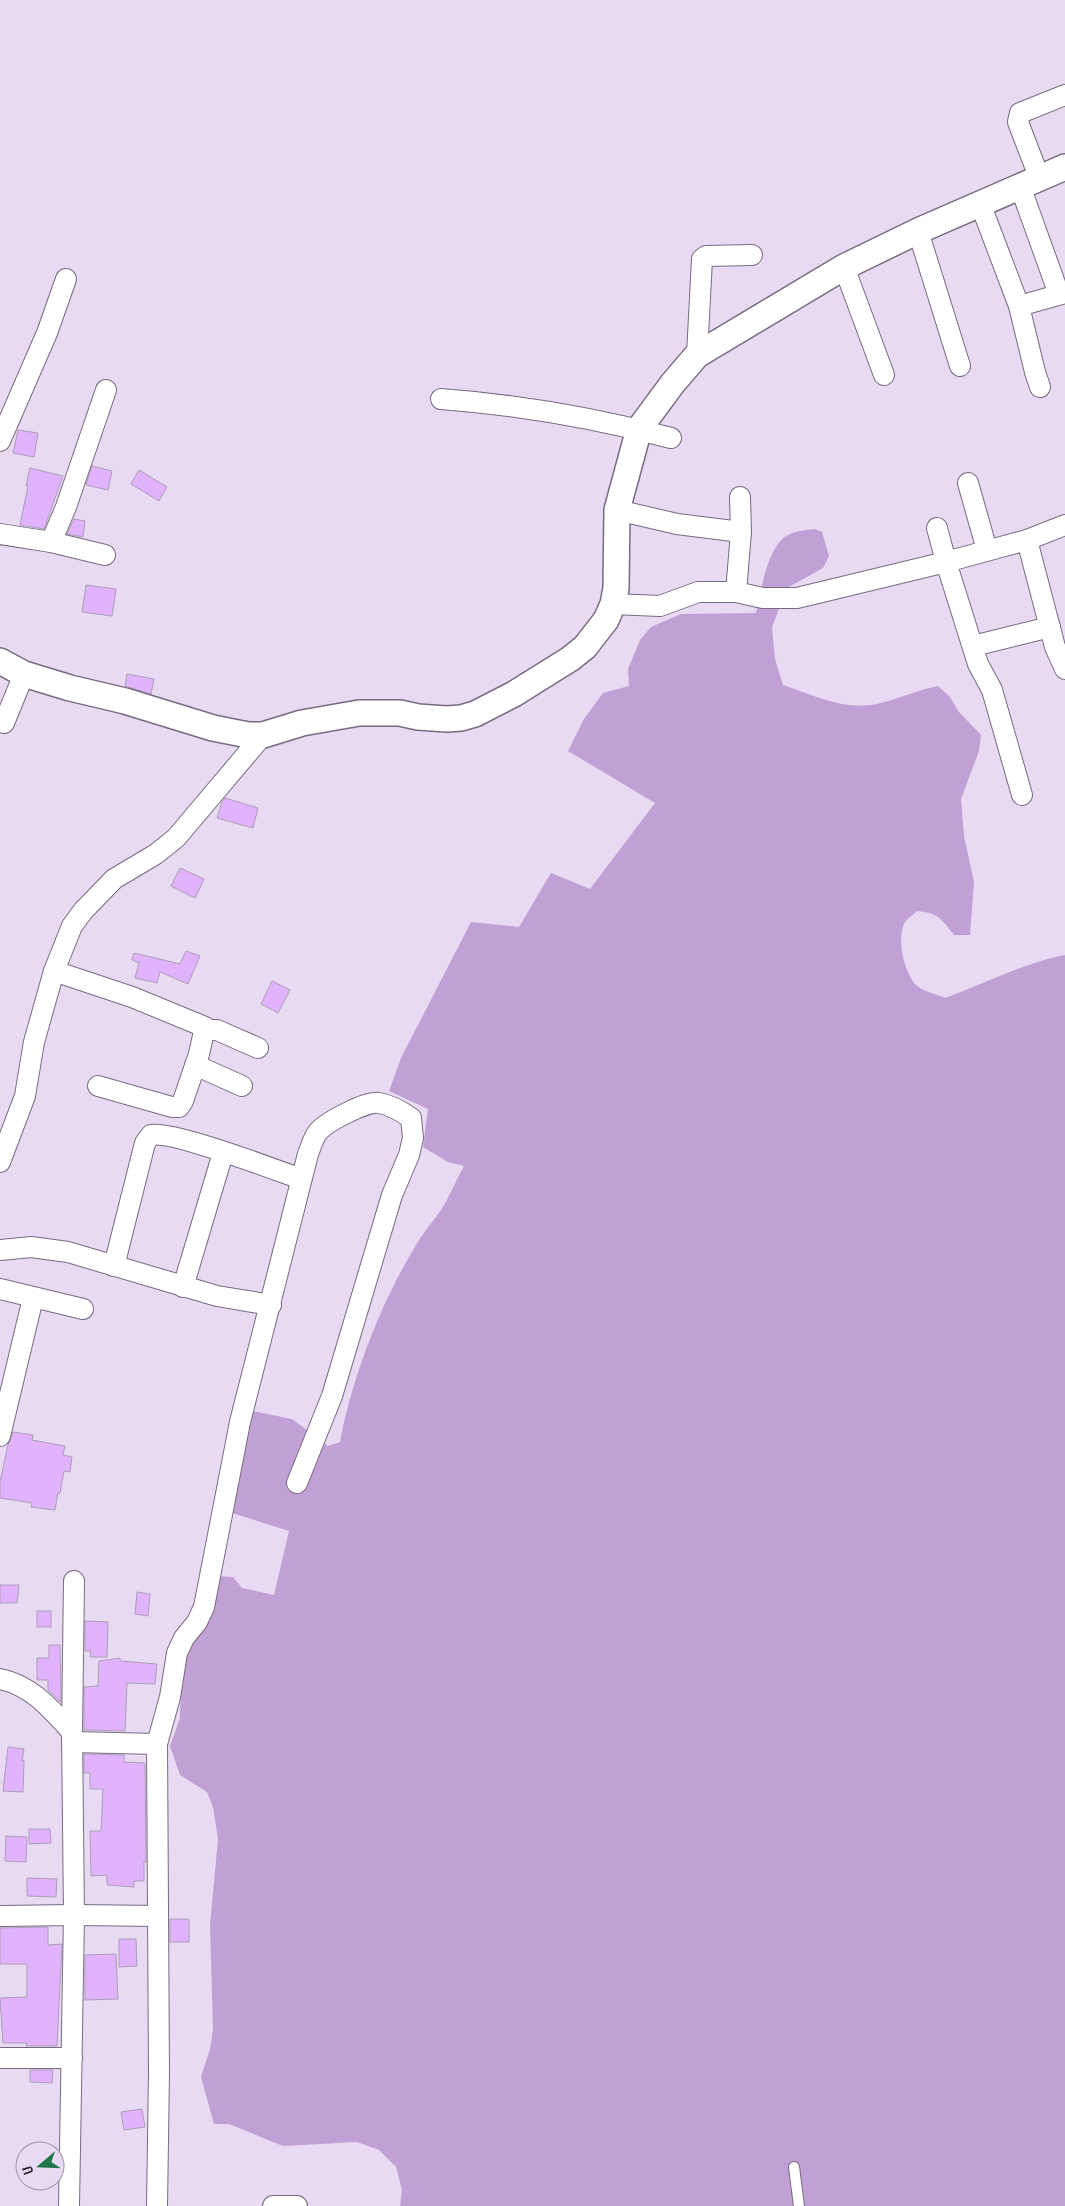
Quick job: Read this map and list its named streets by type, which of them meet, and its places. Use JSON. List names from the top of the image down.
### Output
{
  "north": "left"
}
